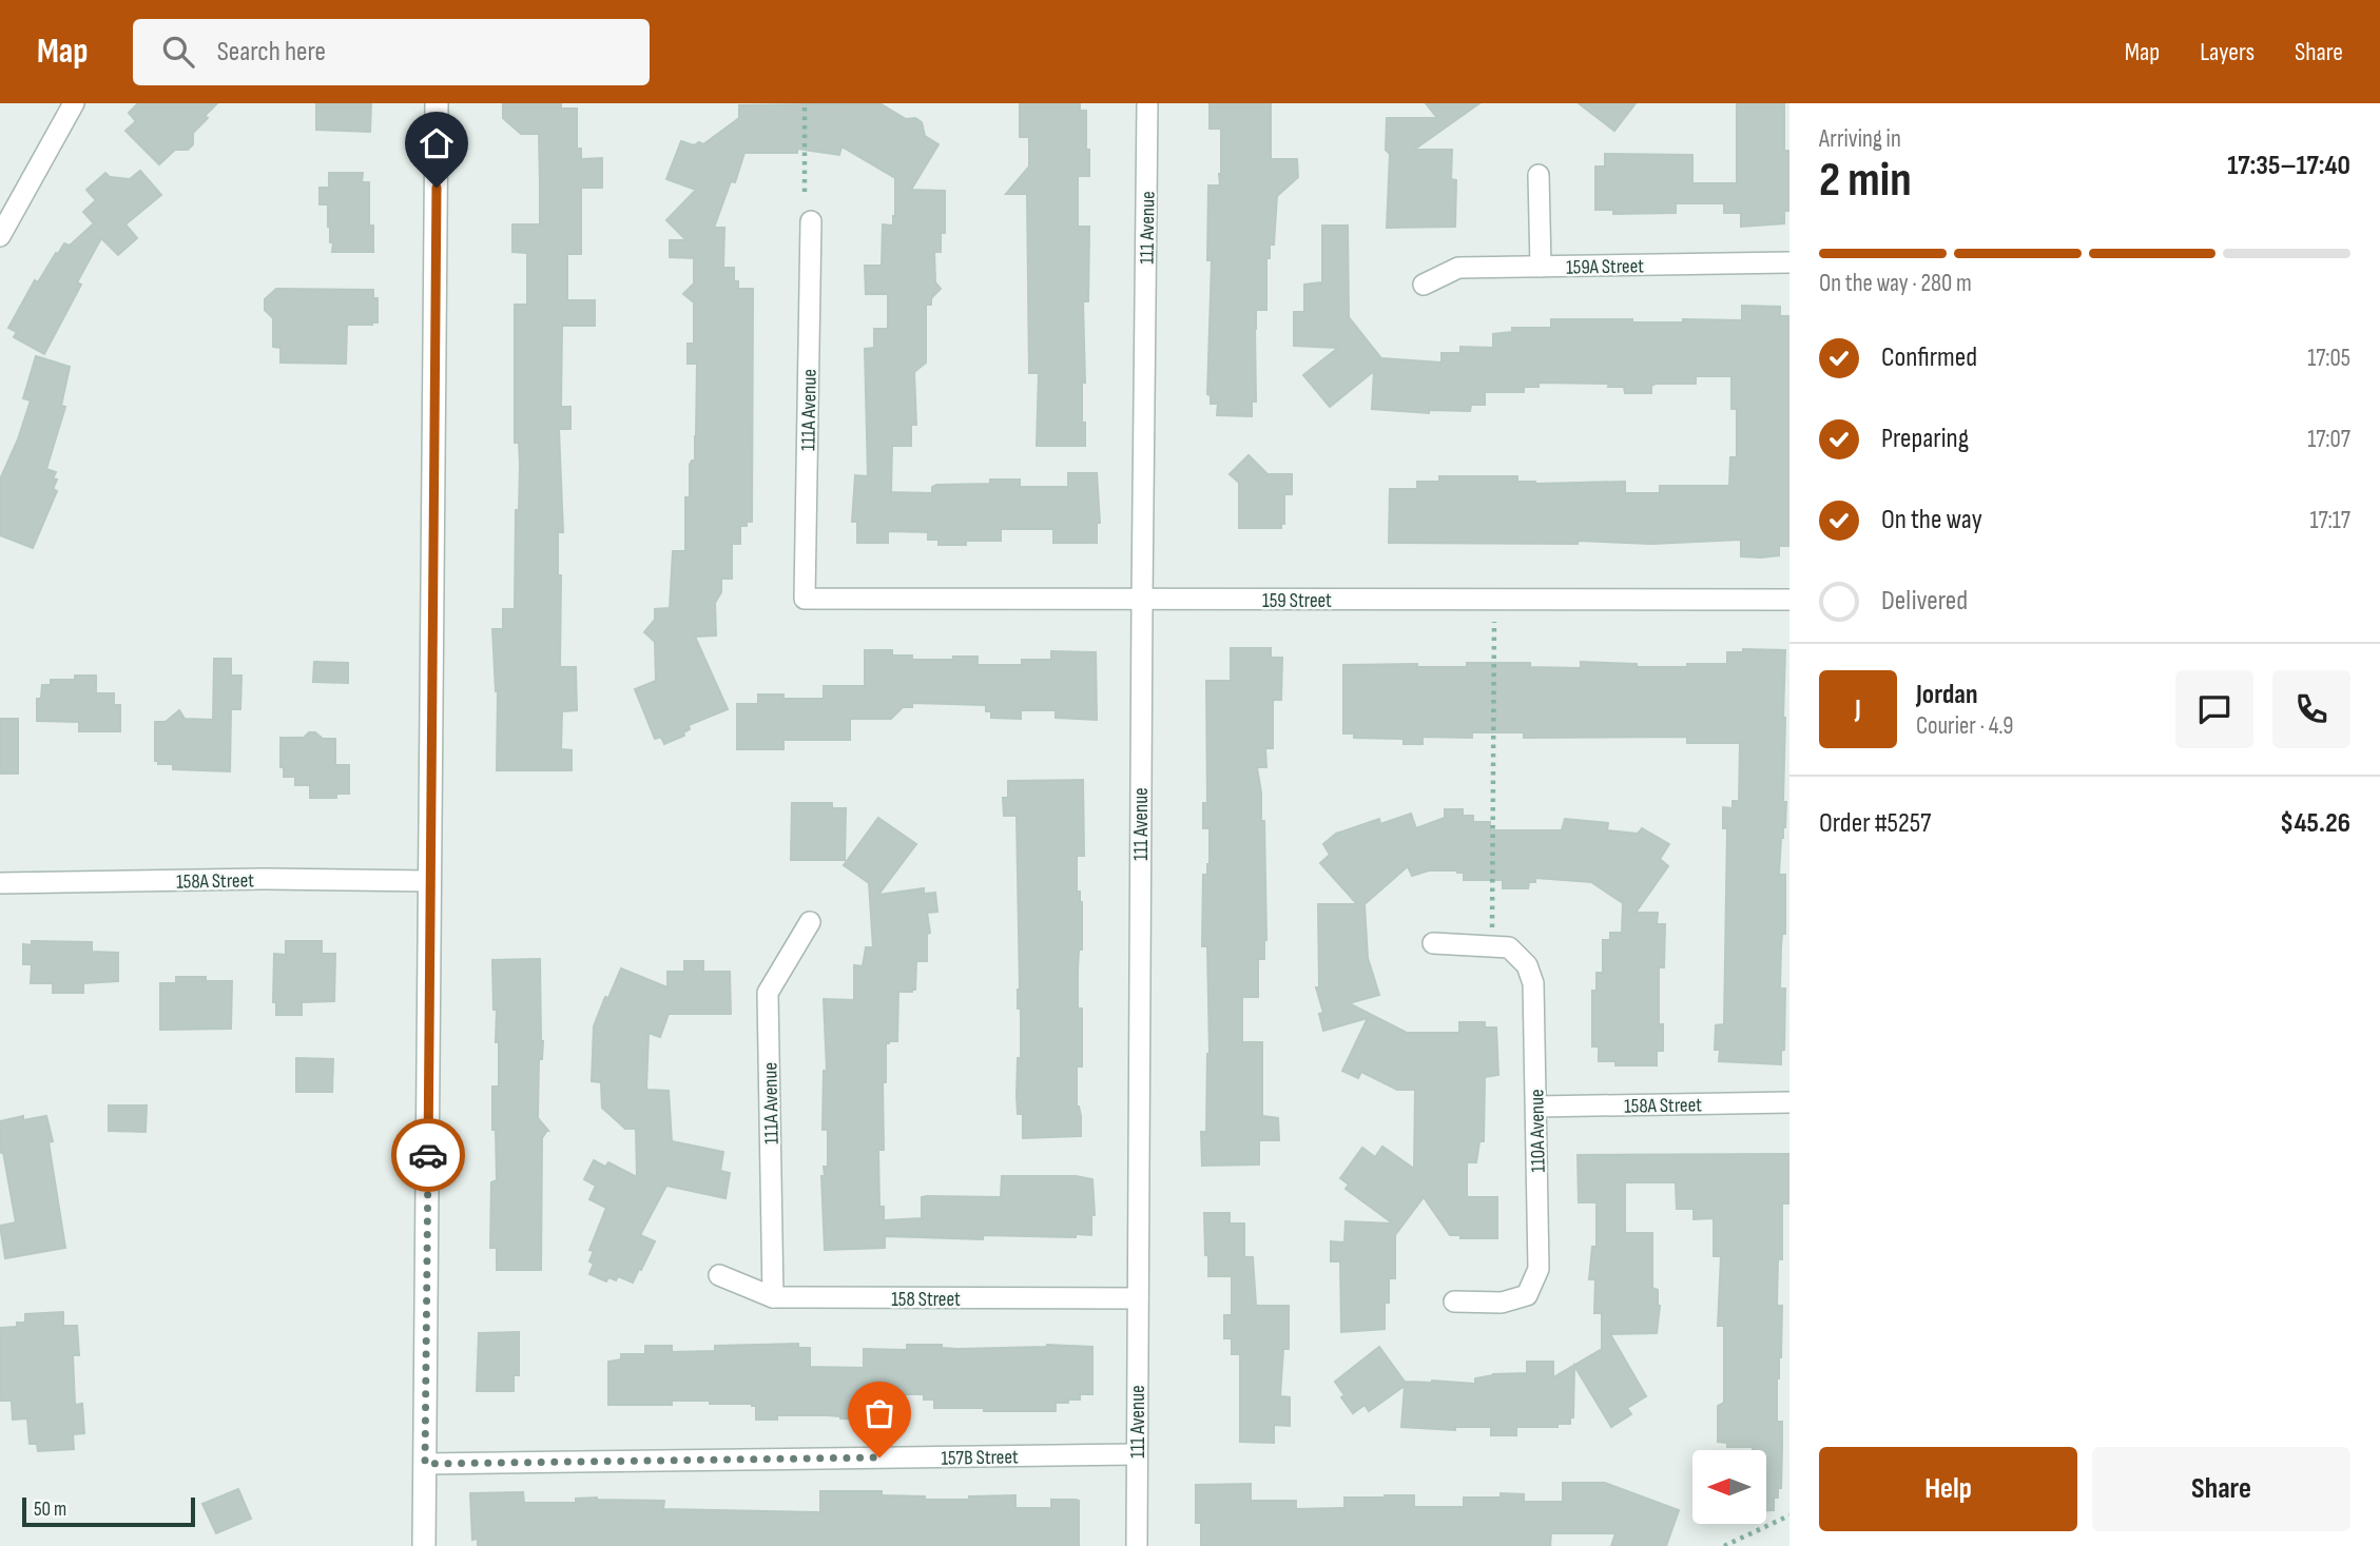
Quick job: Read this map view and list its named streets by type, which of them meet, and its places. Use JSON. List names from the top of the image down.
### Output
{
  "streets": {
    "street": [
      "111 Avenue",
      "159A Street",
      "111A Avenue",
      "159 Street",
      "158A Street",
      "110A Avenue",
      "158 Street",
      "157B Street"
    ]
  },
  "crossings": [
    ["111 Avenue", "159 Street"],
    ["111 Avenue", "158 Street"],
    ["111 Avenue", "157B Street"],
    ["111A Avenue", "159 Street"],
    ["111A Avenue", "158 Street"],
    ["158A Street", "110A Avenue"]
  ],
  "scale_bar": "50 m",
  "north": "left",
  "page": {
    "header": "Map",
    "search": "Search here",
    "nav": ["Map", "Layers", "Share"],
    "heading": ["2 min", "Arriving in", "17:35–17:40"],
    "panel": [
      "Jordan",
      "Courier · 4.9",
      "Order #5257",
      "$45.26"
    ],
    "bar": "On the way · 280 m",
    "list": [
      ["Confirmed", "17:05"],
      ["Preparing", "17:07"],
      ["On the way", "17:17"],
      "Delivered"
    ],
    "round": "J",
    "buttons": ["Help", "Share"],
    "scale": "50 m"
  }
}
